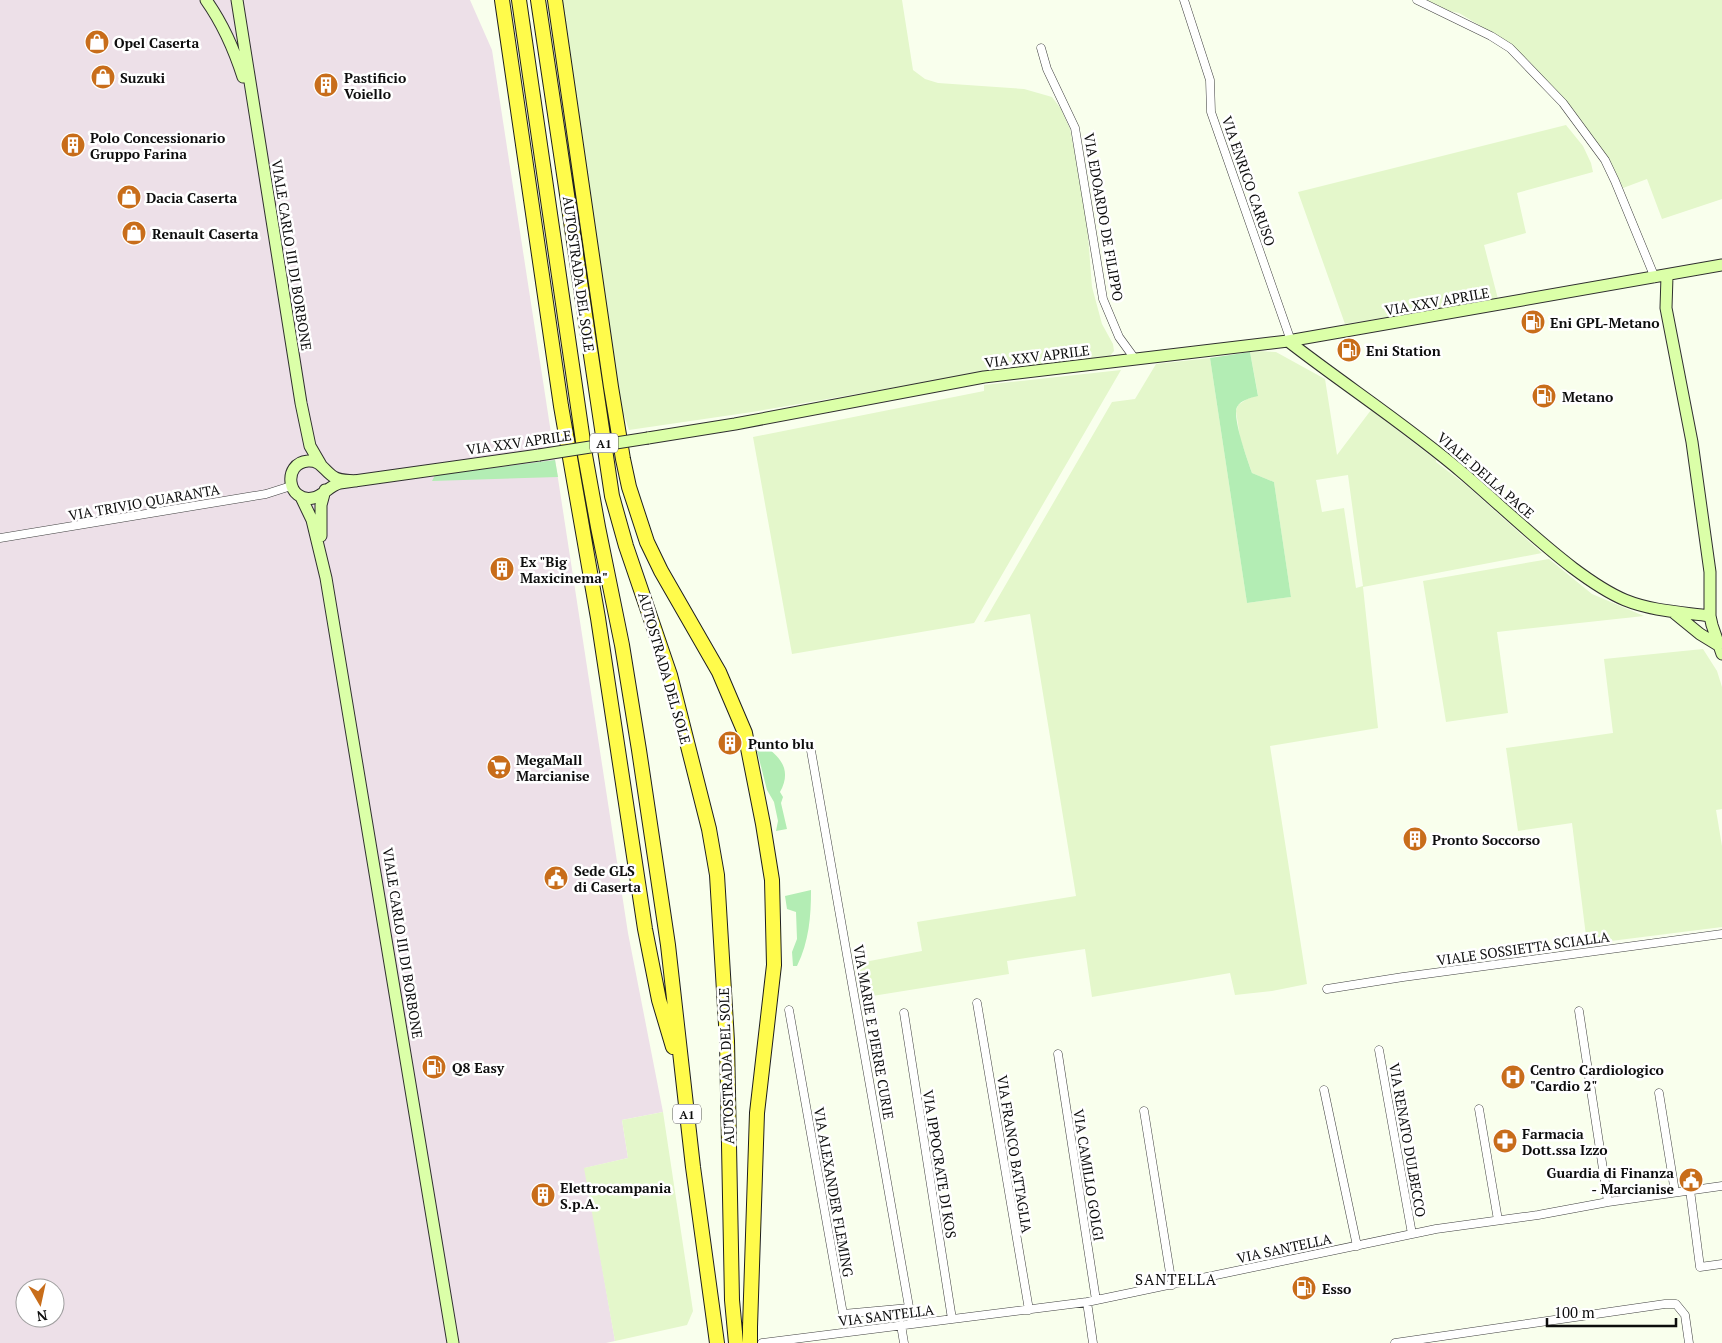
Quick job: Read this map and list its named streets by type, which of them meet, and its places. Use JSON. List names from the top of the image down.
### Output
{
  "streets": {
    "highway": ["AUTOSTRADA DEL SOLE", "A1"],
    "street": [
      "VIA ENRICO CARUSO",
      "VIA EDOARDO DE FILIPPO",
      "VIALE CARLO III DI BORBONE",
      "VIA XXV APRILE",
      "VIALE DELLA PACE",
      "VIA TRIVIO QUARANTA",
      "VIALE SOSSIETTA SCIALLA",
      "VIA MARIE E PIERRE CURIE",
      "VIA RENATO DULBECCO",
      "VIA FRANCO BATTAGLIA",
      "VIA IPPOCRATE DI KOS",
      "VIA CAMILLO GOLGI",
      "VIA ALEXANDER FLEMING",
      "VIA SANTELLA"
    ]
  },
  "crossings": [
    ["VIA ENRICO CARUSO", "VIA XXV APRILE"],
    ["VIA ENRICO CARUSO", "VIALE DELLA PACE"],
    ["VIA EDOARDO DE FILIPPO", "VIA XXV APRILE"],
    ["VIALE CARLO III DI BORBONE", "VIA XXV APRILE"],
    ["VIALE CARLO III DI BORBONE", "VIA TRIVIO QUARANTA"],
    ["VIA XXV APRILE", "VIALE DELLA PACE"],
    ["VIA XXV APRILE", "VIA TRIVIO QUARANTA"],
    ["VIA MARIE E PIERRE CURIE", "VIA ALEXANDER FLEMING"],
    ["VIA MARIE E PIERRE CURIE", "VIA SANTELLA"],
    ["VIA RENATO DULBECCO", "VIA SANTELLA"],
    ["VIA FRANCO BATTAGLIA", "VIA SANTELLA"],
    ["VIA IPPOCRATE DI KOS", "VIA SANTELLA"],
    ["VIA CAMILLO GOLGI", "VIA SANTELLA"]
  ],
  "districts": ["SANTELLA"],
  "places": {
    "shop": [
      "Opel Caserta",
      "Suzuki",
      "Dacia Caserta",
      "Renault Caserta"
    ],
    "building": [
      "Pastificio Voiello",
      "Polo Concessionario Gruppo Farina",
      "Ex \"Big Maxicinema\"",
      "Punto blu",
      "Pronto Soccorso",
      "Elettrocampania S.p.A."
    ],
    "fuel station": [
      "Eni GPL-Metano",
      "Eni Station",
      "Metano",
      "Q8 Easy",
      "Esso"
    ],
    "supermarket": ["MegaMall Marcianise"],
    "public building": ["Sede GLS di Caserta", "Guardia di Finanza - Marcianise"],
    "hospital": ["Centro Cardiologico \"Cardio 2\""],
    "pharmacy": ["Farmacia Dott.ssa Izzo"]
  },
  "scale_bar": "100 m",
  "north": "bottom"
}
